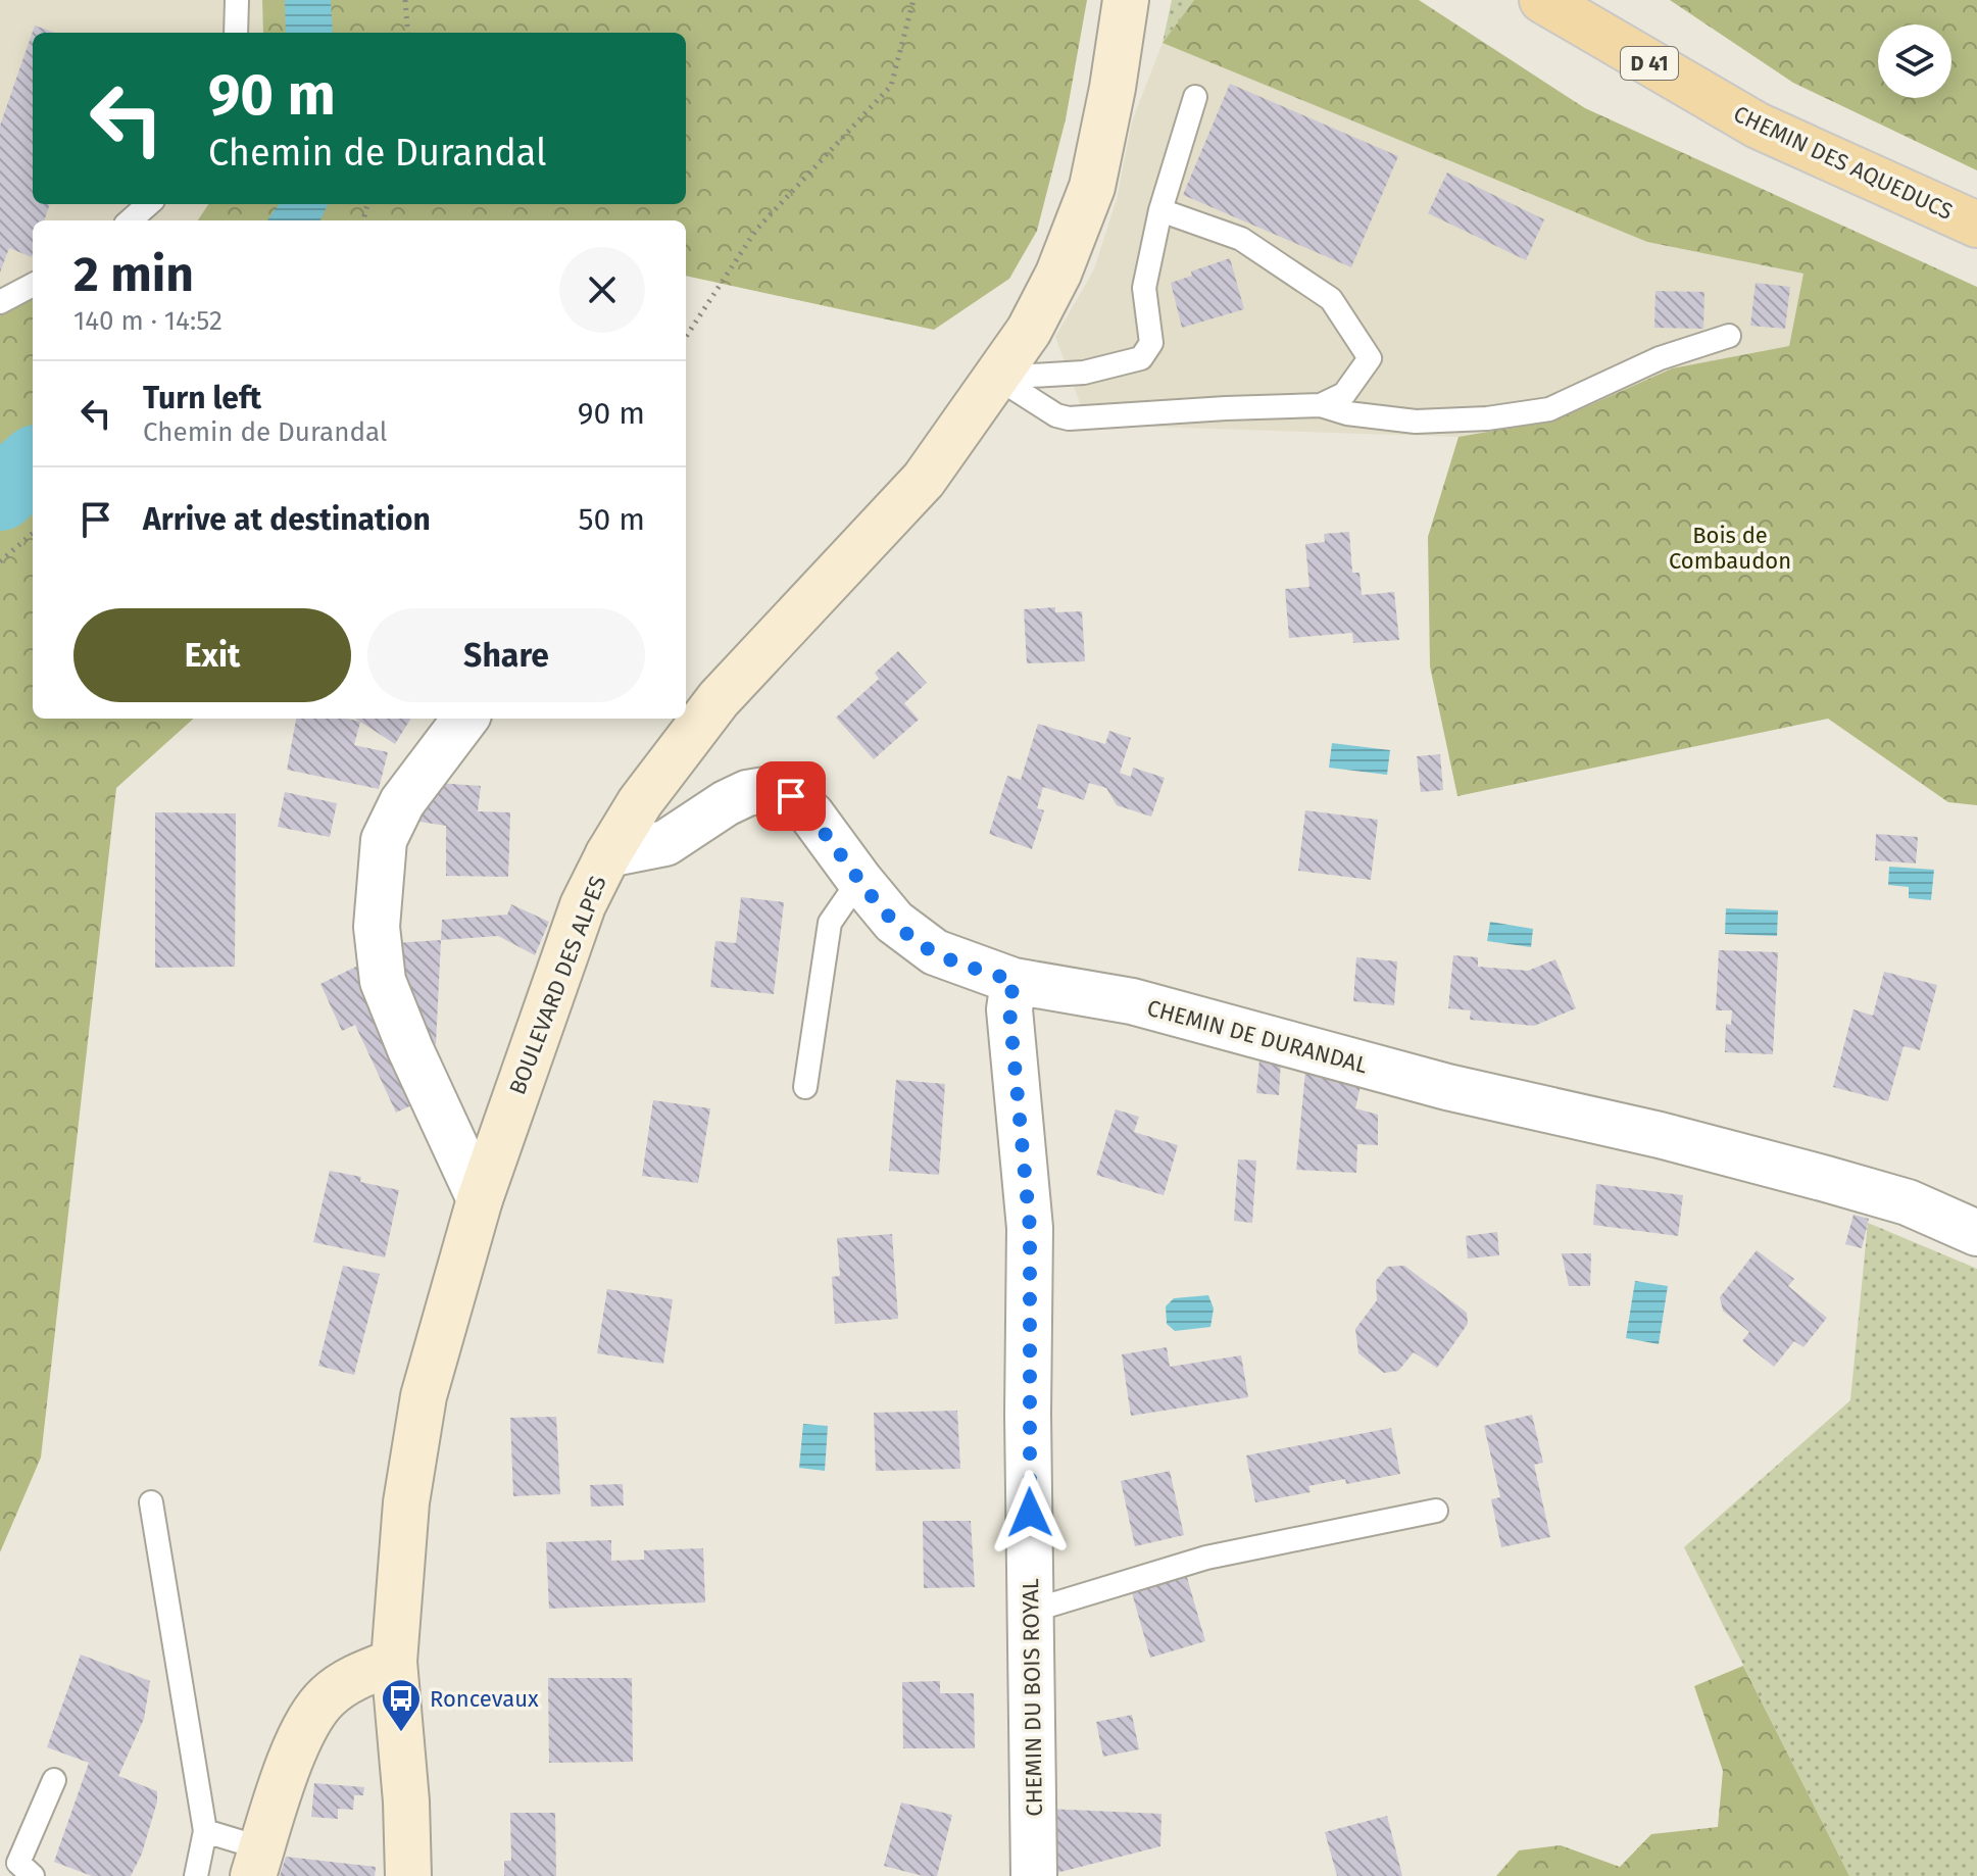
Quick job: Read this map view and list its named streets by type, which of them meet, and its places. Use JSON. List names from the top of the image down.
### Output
{
  "streets": {
    "main road": ["D 41", "CHEMIN DES AQUEDUCS"],
    "street": ["BOULEVARD DES ALPES", "CHEMIN DE DURANDAL", "CHEMIN DU BOIS ROYAL"]
  },
  "crossings": [
    ["BOULEVARD DES ALPES", "CHEMIN DE DURANDAL"],
    ["CHEMIN DE DURANDAL", "CHEMIN DU BOIS ROYAL"]
  ],
  "parks": ["Bois de Combaudon"],
  "places": {
    "bus stop": ["Roncevaux"]
  },
  "page": {
    "turn": ["90 m", "Chemin de Durandal"],
    "heading": ["2 min", "140 m · 14:52"],
    "list": [
      {
        "name": "Turn left",
        "note": "Chemin de Durandal",
        "value": "90 m"
      },
      {
        "name": "Arrive at destination",
        "value": "50 m"
      }
    ],
    "buttons": ["Exit", "Share"]
  }
}
